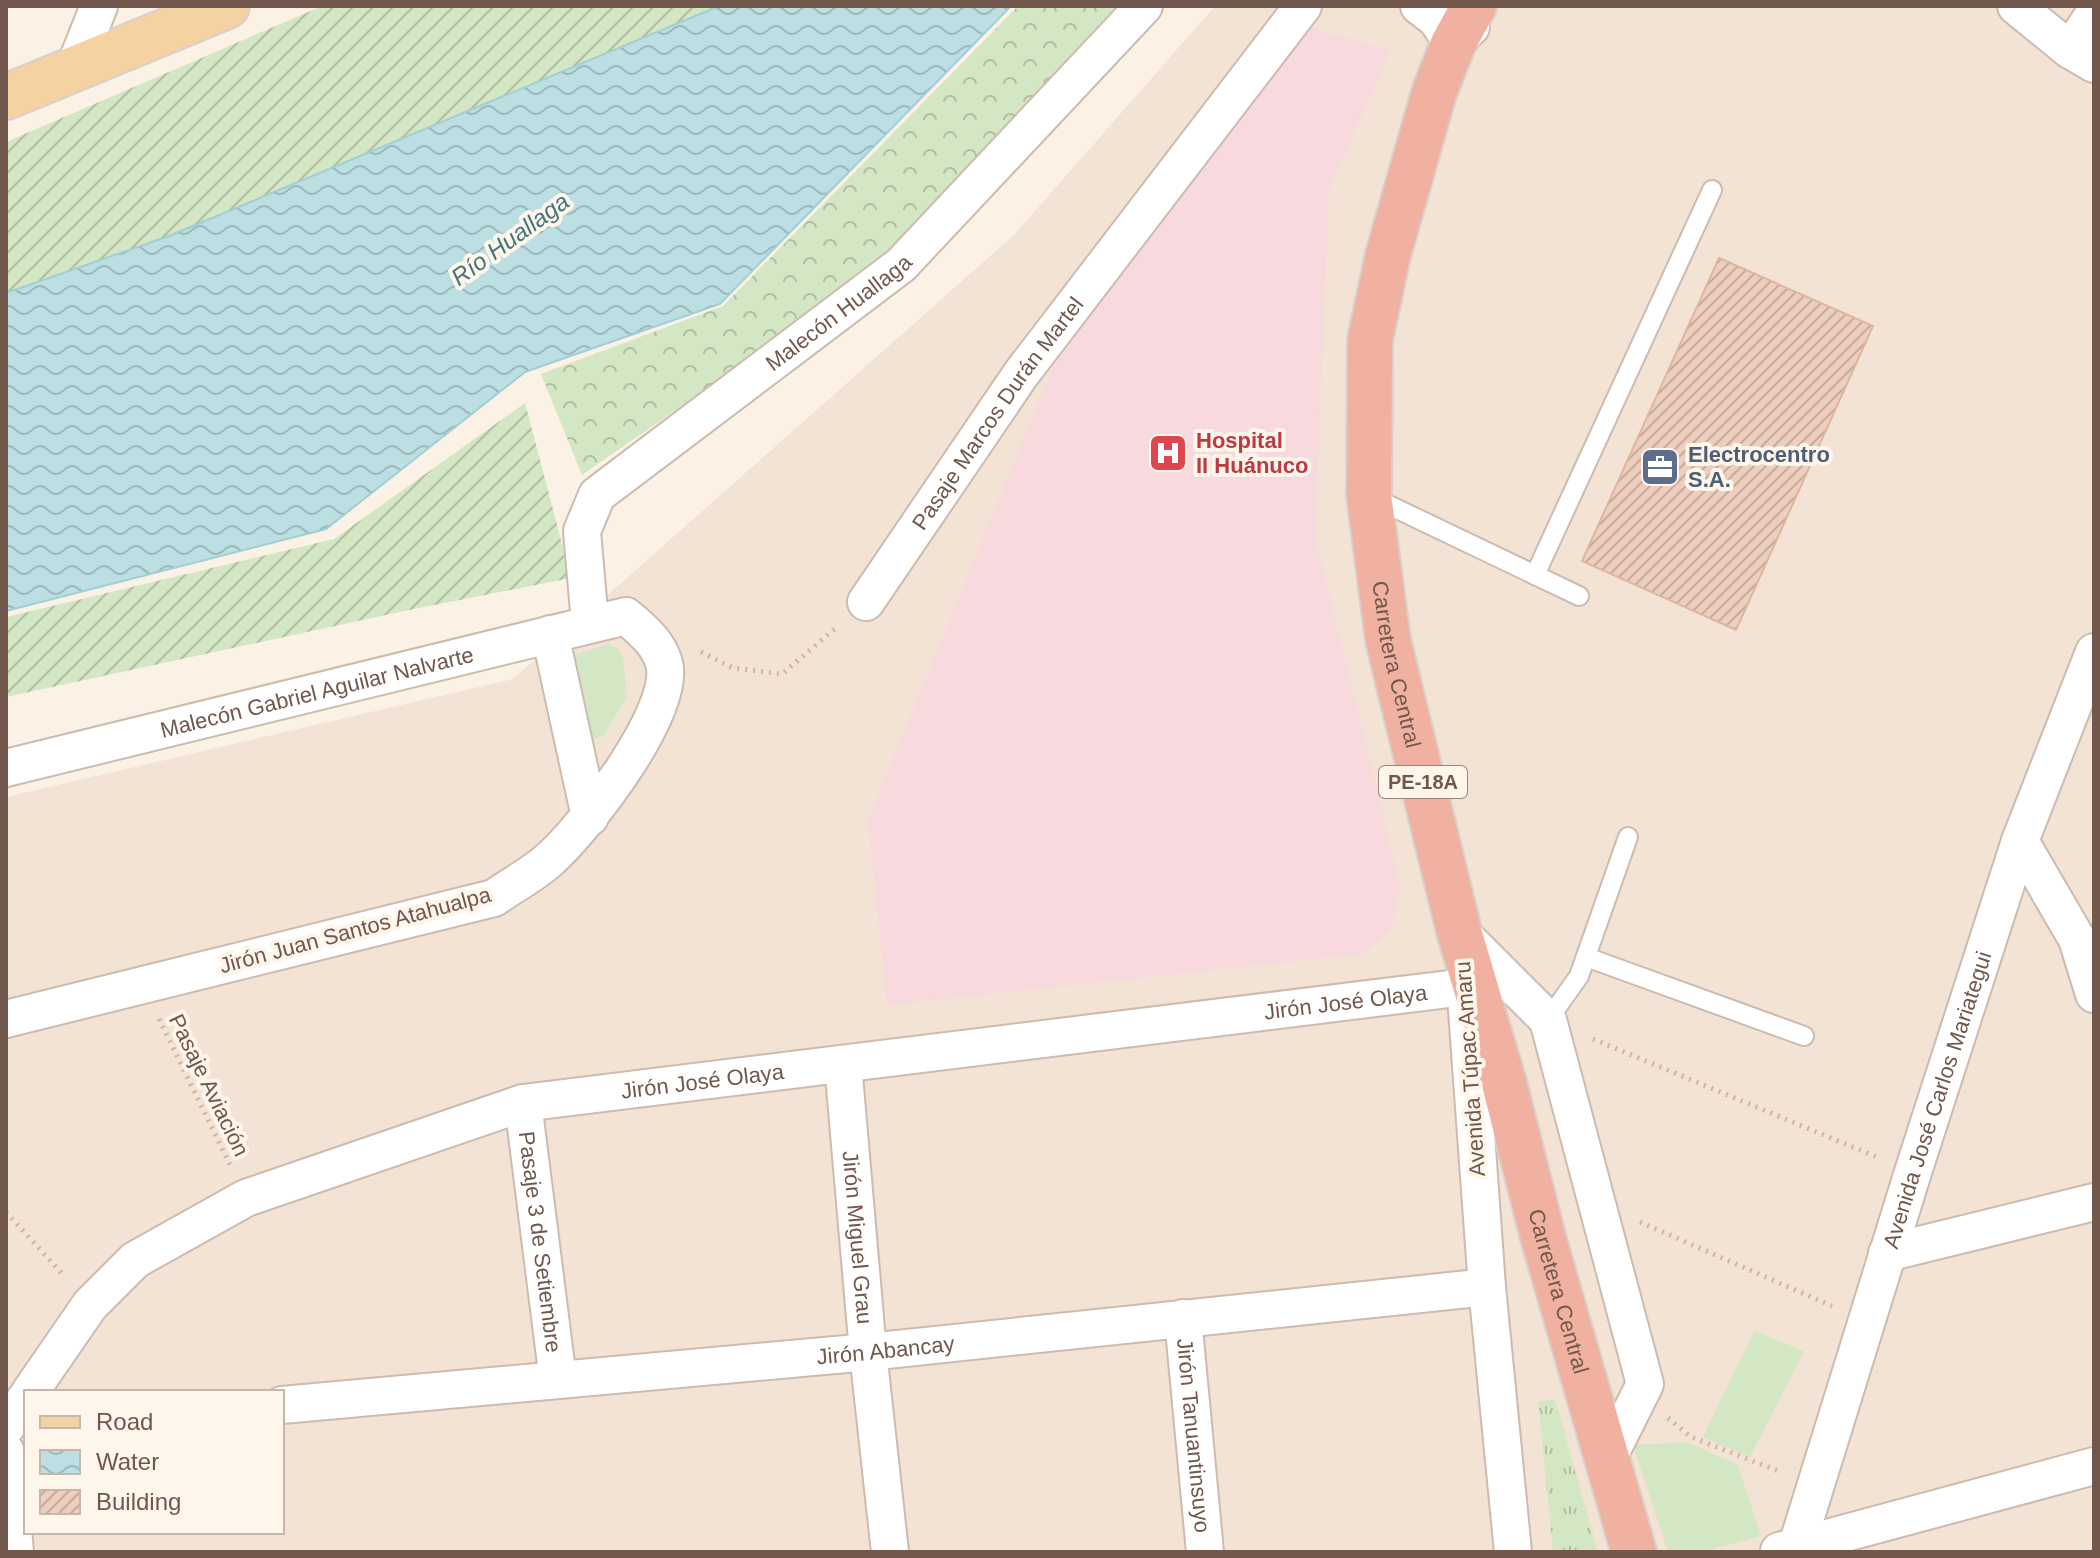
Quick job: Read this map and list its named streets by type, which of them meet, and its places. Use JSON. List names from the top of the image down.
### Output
{
  "streets": {
    "highway": ["Carretera Central", "PE-18A"],
    "street": [
      "Malecón Huallaga",
      "Pasaje Marcos Durán Martel",
      "Malecón Gabriel Aguilar Nalvarte",
      "Jirón Juan Santos Atahualpa",
      "Jirón José Olaya",
      "Avenida Túpac Amaru",
      "Avenida José Carlos Mariategui",
      "Jirón Miguel Grau",
      "Pasaje 3 de Setiembre",
      "Jirón Abancay",
      "Jirón Tanuantinsuyo"
    ],
    "path": ["Pasaje Aviación"]
  },
  "crossings": [
    ["Malecón Huallaga", "Malecón Gabriel Aguilar Nalvarte"],
    ["Carretera Central", "Avenida Túpac Amaru"],
    ["Malecón Gabriel Aguilar Nalvarte", "Jirón Juan Santos Atahualpa"],
    ["Jirón Juan Santos Atahualpa", "Pasaje Aviación"],
    ["Jirón José Olaya", "Avenida Túpac Amaru"],
    ["Jirón José Olaya", "Pasaje Aviación"],
    ["Jirón José Olaya", "Jirón Miguel Grau"],
    ["Jirón José Olaya", "Pasaje 3 de Setiembre"],
    ["Avenida Túpac Amaru", "Jirón Abancay"],
    ["Jirón Miguel Grau", "Jirón Abancay"],
    ["Pasaje 3 de Setiembre", "Jirón Abancay"],
    ["Jirón Abancay", "Jirón Tanuantinsuyo"]
  ],
  "water": ["Río Huallaga"],
  "places": {
    "hospital": ["Hospital II Huánuco"],
    "office": ["Electrocentro S.A."]
  },
  "legend": ["Road", "Water", "Building"]
}
